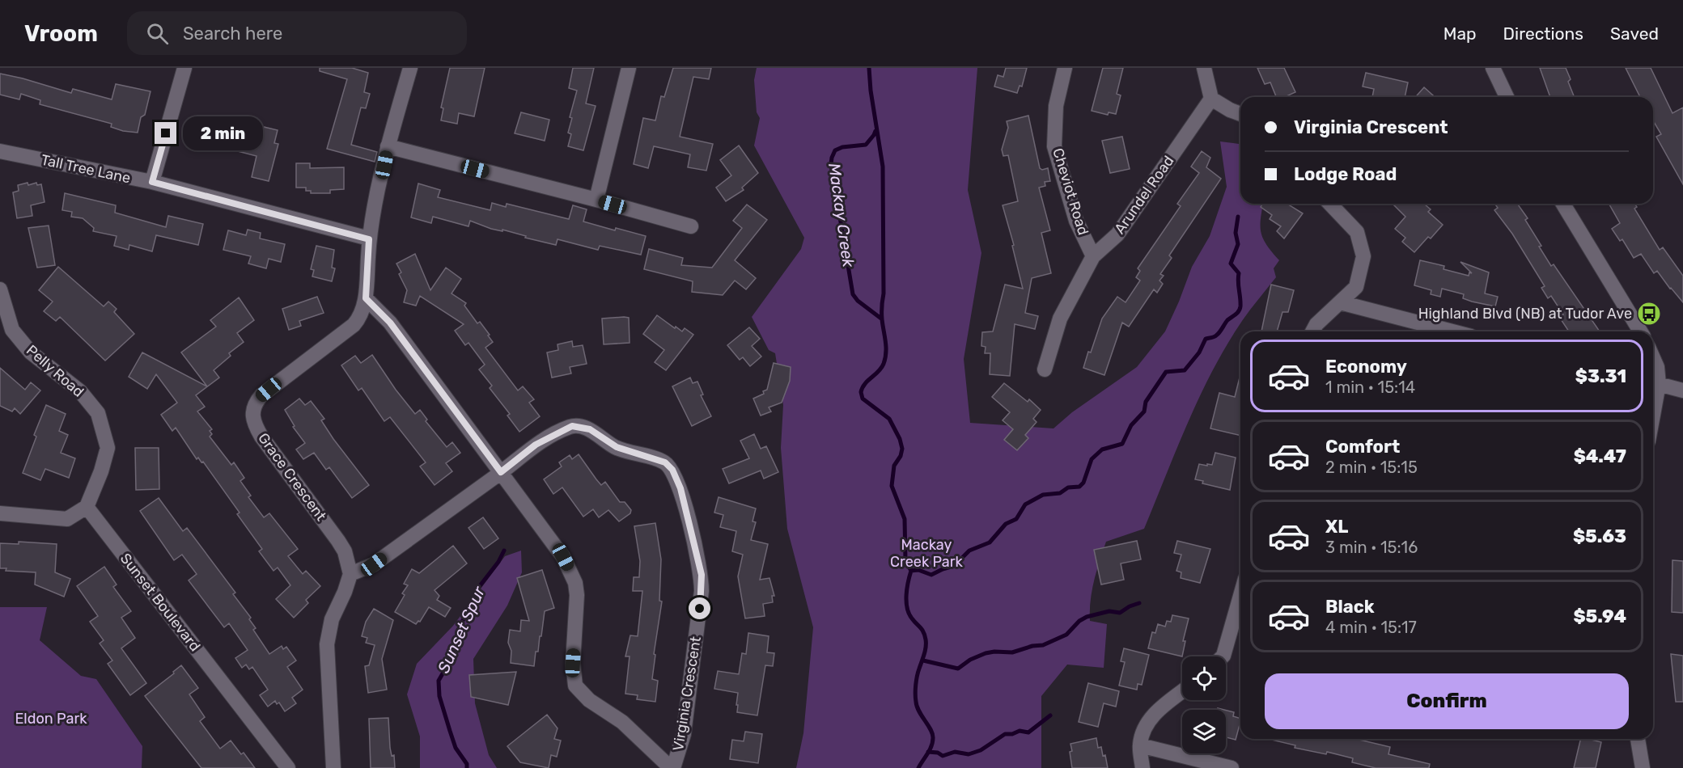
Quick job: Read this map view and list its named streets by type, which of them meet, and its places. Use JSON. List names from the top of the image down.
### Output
{
  "streets": {
    "street": [
      "Tall Tree Lane",
      "Cheviot Road",
      "Arundel Road",
      "Pelly Road",
      "Grace Crescent",
      "Sunset Boulevard",
      "Virginia Crescent"
    ]
  },
  "crossings": [
    ["Cheviot Road", "Arundel Road"],
    ["Pelly Road", "Sunset Boulevard"],
    ["Grace Crescent", "Virginia Crescent"]
  ],
  "water": ["Mackay Creek", "Sunset Spur"],
  "parks": ["Mackay Creek Park", "Eldon Park"],
  "places": {
    "bus stop": ["Highland Blvd (NB) at Tudor Ave"]
  },
  "page": {
    "header": "Vroom",
    "search": "Search here",
    "nav": ["Map", "Directions", "Saved"],
    "banner": ["Virginia Crescent", "Lodge Road"],
    "bubble": "2 min",
    "list": [
      {
        "name": "Economy",
        "note": "1 min · 15:14",
        "value": "$3.31"
      },
      {
        "name": "Comfort",
        "note": "2 min · 15:15",
        "value": "$4.47"
      },
      {
        "name": "XL",
        "note": "3 min · 15:16",
        "value": "$5.63"
      },
      {
        "name": "Black",
        "note": "4 min · 15:17",
        "value": "$5.94"
      }
    ],
    "buttons": "Confirm"
  }
}
